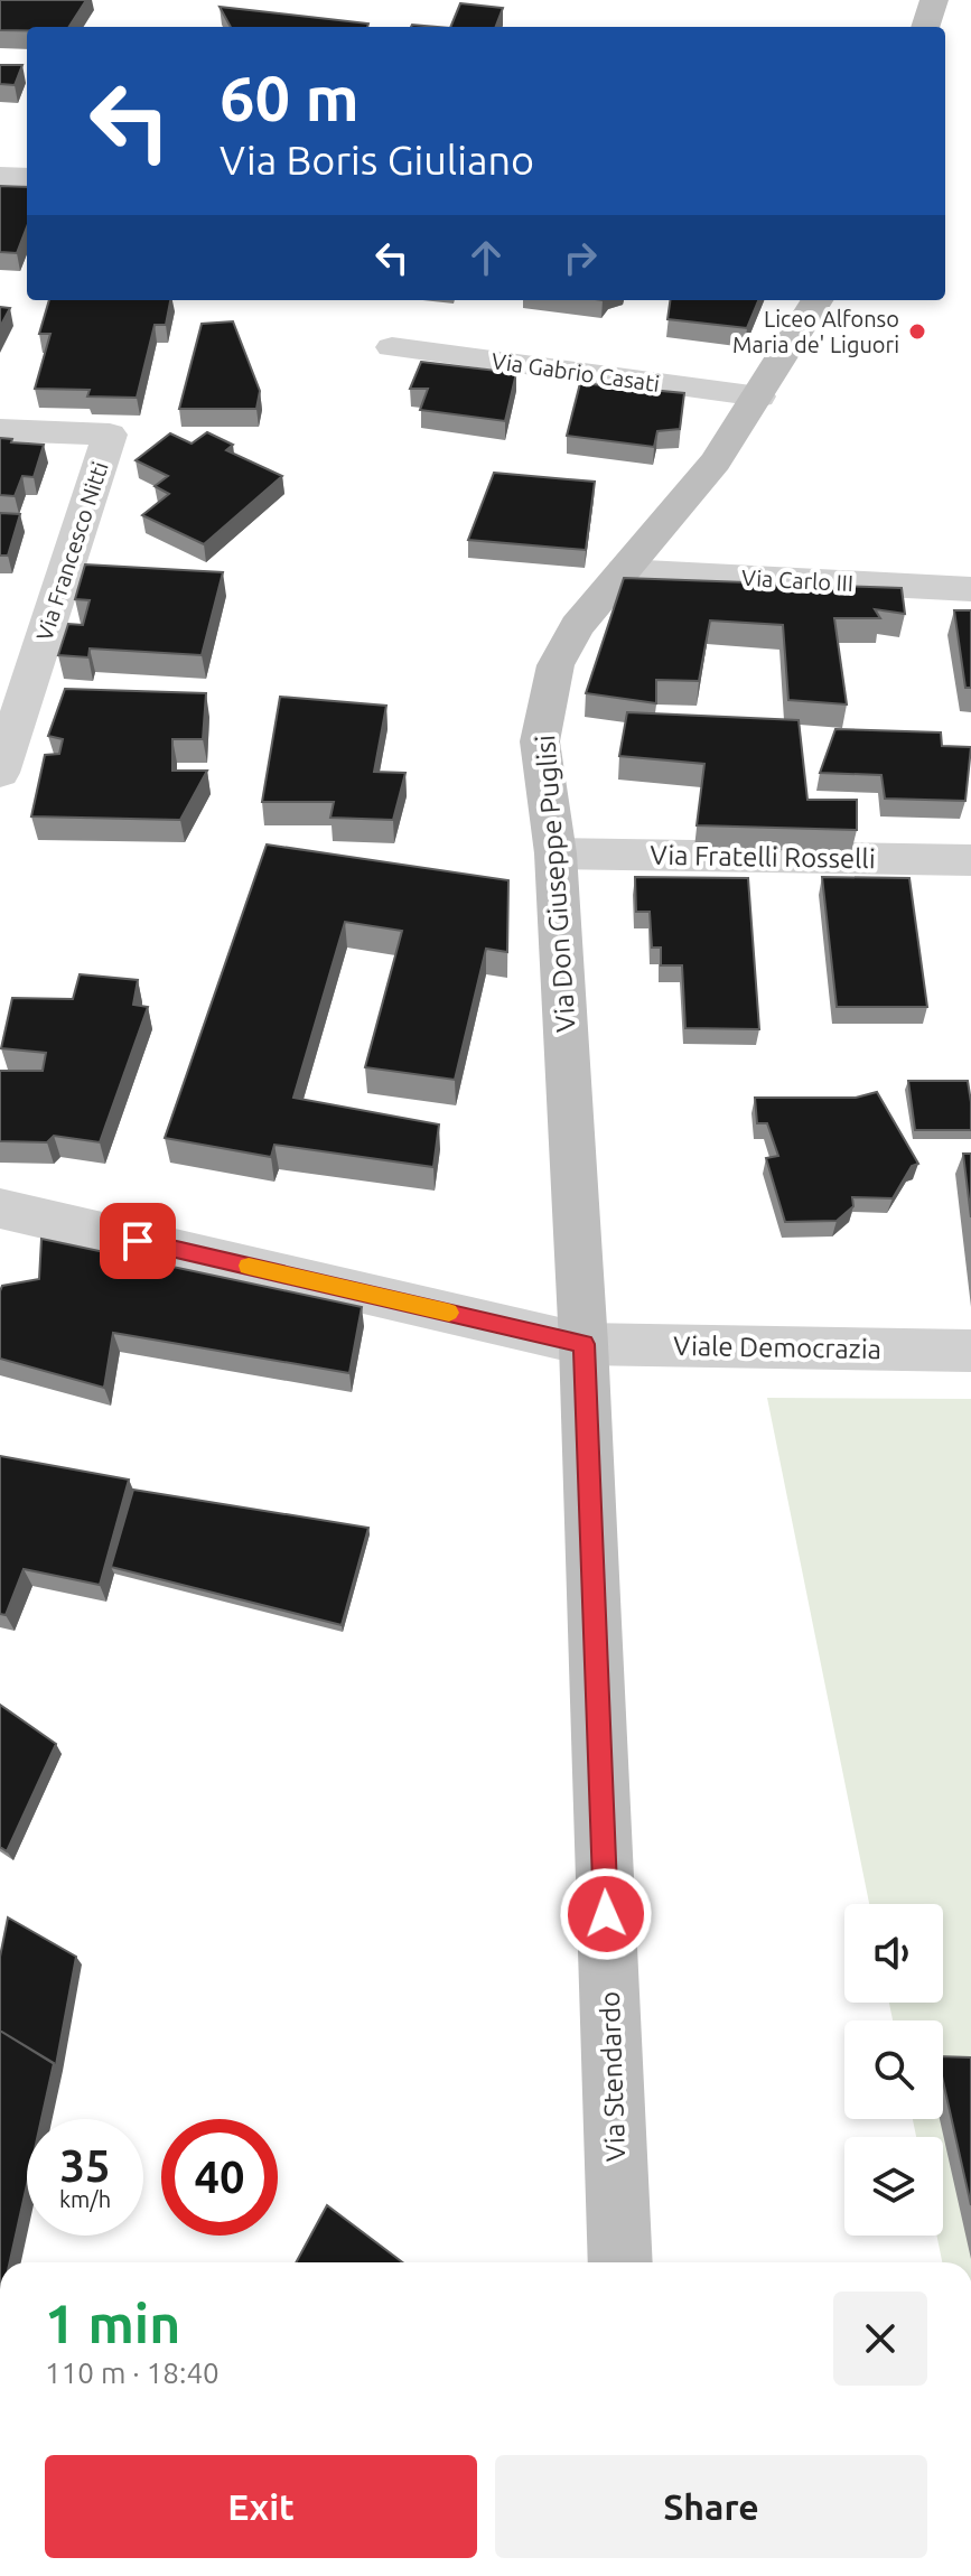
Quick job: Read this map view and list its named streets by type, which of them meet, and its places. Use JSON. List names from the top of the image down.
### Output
{
  "streets": {
    "street": [
      "Via Gabrio Casati",
      "Via Francesco Nitti",
      "Via Carlo III",
      "Via Fratelli Rosselli",
      "Via Don Giuseppe Puglisi",
      "Viale Democrazia",
      "Via Stendardo"
    ]
  },
  "crossings": [
    ["Via Gabrio Casati", "Via Don Giuseppe Puglisi"],
    ["Via Carlo III", "Via Don Giuseppe Puglisi"],
    ["Via Fratelli Rosselli", "Via Don Giuseppe Puglisi"],
    ["Via Don Giuseppe Puglisi", "Viale Democrazia"],
    ["Via Don Giuseppe Puglisi", "Via Stendardo"],
    ["Viale Democrazia", "Via Stendardo"]
  ],
  "places": ["Liceo Alfonso Maria de' Liguori"],
  "page": {
    "turn": ["60 m", "Via Boris Giuliano"],
    "speed": "35 km/h",
    "limit": "40",
    "heading": ["1 min", "110 m · 18:40"],
    "buttons": ["Exit", "Share"]
  }
}
